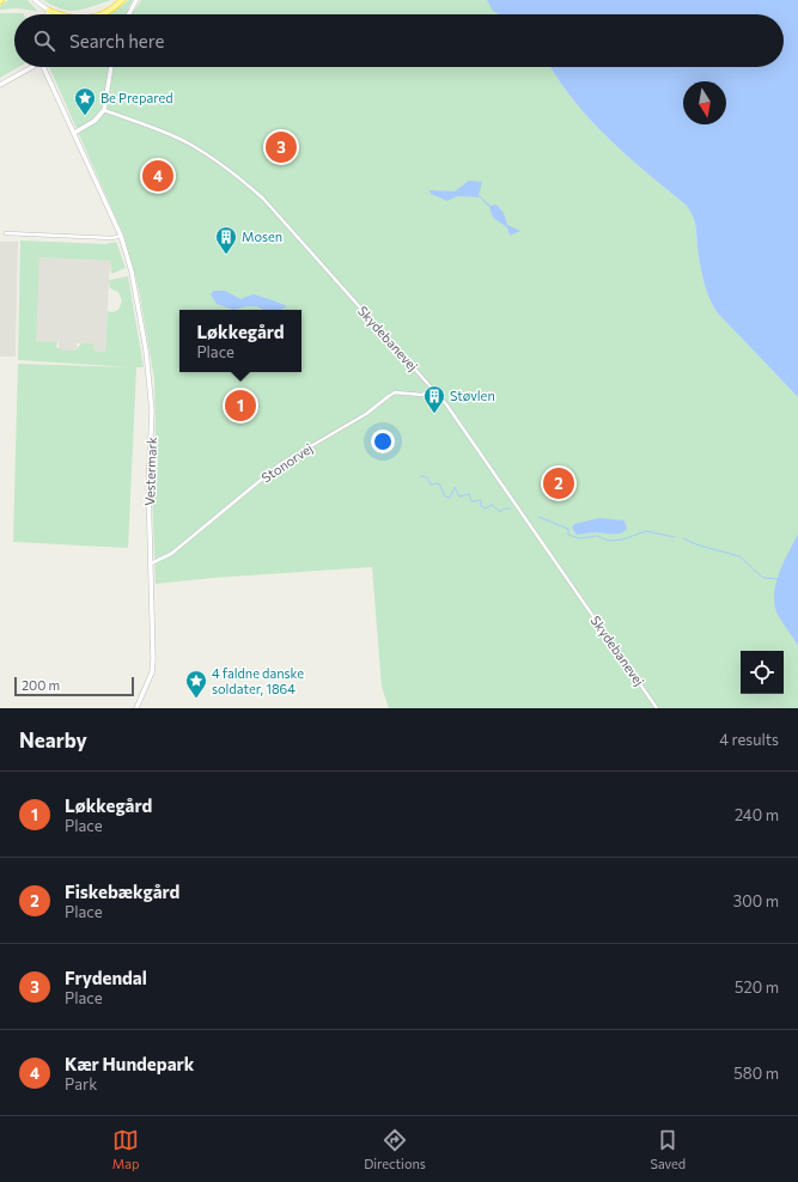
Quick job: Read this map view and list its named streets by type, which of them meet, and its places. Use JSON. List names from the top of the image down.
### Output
{
  "streets": {
    "street": ["Skydebanevej", "Stonorvej", "Vestermark"]
  },
  "crossings": [
    ["Skydebanevej", "Stonorvej"],
    ["Stonorvej", "Vestermark"]
  ],
  "places": {
    "place": ["Be Prepared", "4 faldne danske soldater, 1864"],
    "building": ["Mosen", "Støvlen"]
  },
  "scale_bar": "200 m",
  "north": "bottom",
  "page": {
    "search": "Search here",
    "pins": [
      "3",
      "4",
      "1",
      "2"
    ],
    "popup": ["Løkkegård", "Place"],
    "scale": "200 m",
    "heading": ["Nearby", "4 results"],
    "list": [
      {
        "mark": "1",
        "name": "Løkkegård",
        "note": "Place",
        "value": "240 m"
      },
      {
        "mark": "2",
        "name": "Fiskebækgård",
        "note": "Place",
        "value": "300 m"
      },
      {
        "mark": "3",
        "name": "Frydendal",
        "note": "Place",
        "value": "520 m"
      },
      {
        "mark": "4",
        "name": "Kær Hundepark",
        "note": "Park",
        "value": "580 m"
      }
    ],
    "nav": ["Map", "Directions", "Saved"]
  }
}
